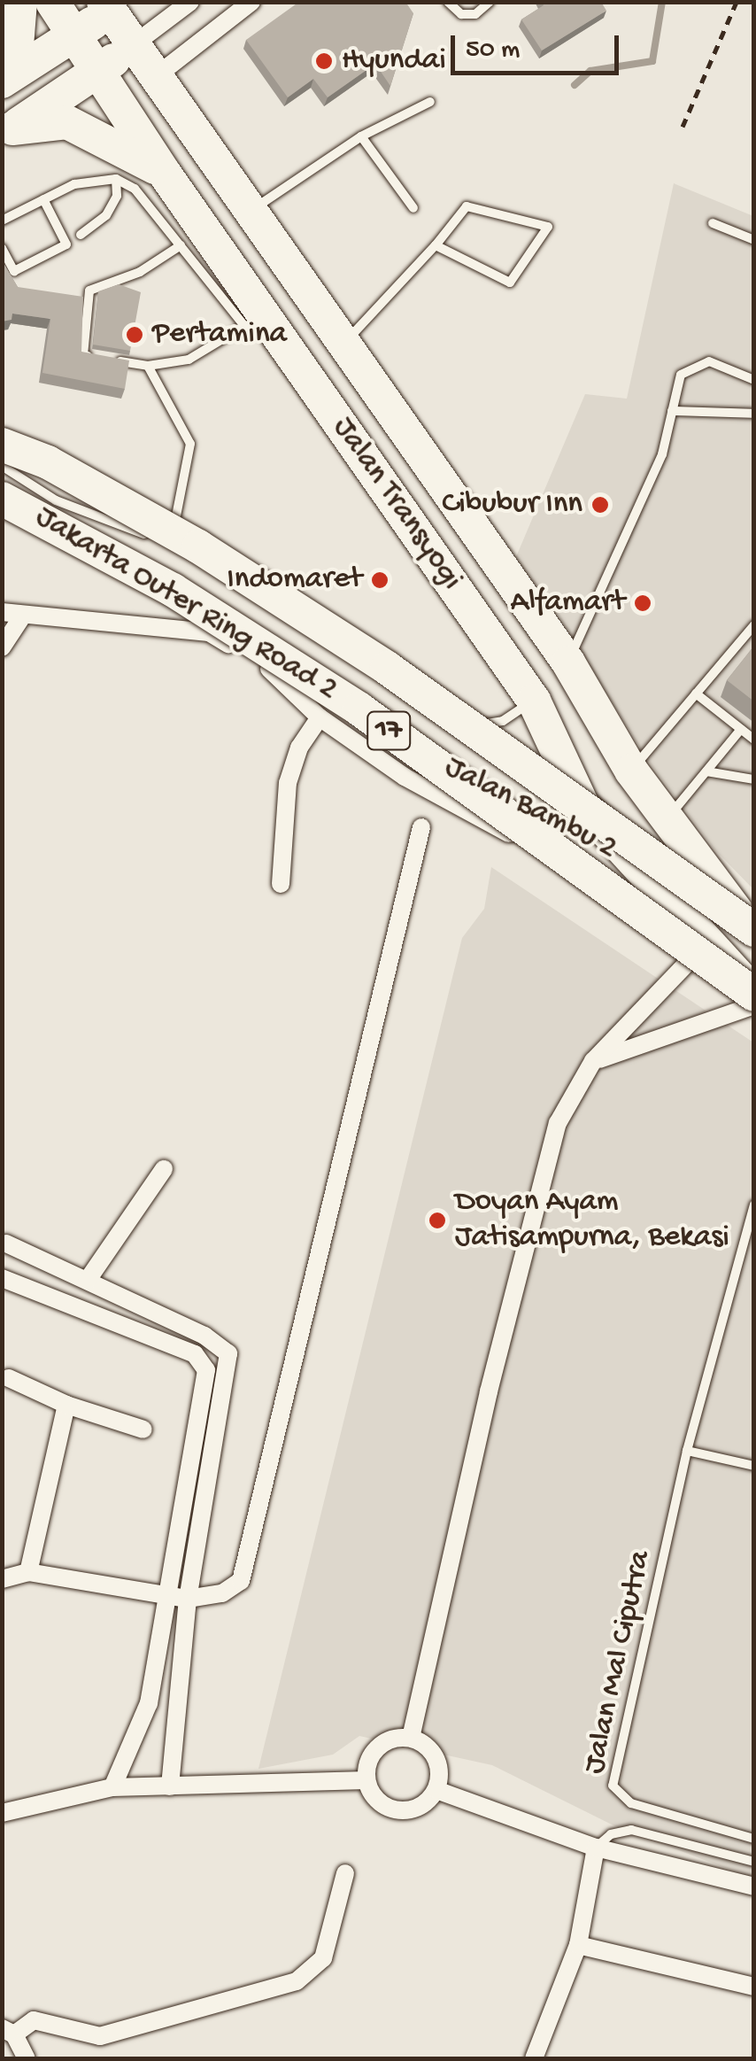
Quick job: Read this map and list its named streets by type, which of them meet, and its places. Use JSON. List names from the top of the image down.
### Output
{
  "streets": {
    "highway": ["Jalan Transyogi", "Jakarta Outer Ring Road 2", "17"],
    "street": ["Jalan Bambu 2"],
    "lane": ["Jalan Mal Ciputra"]
  },
  "crossings": [
    ["Jalan Transyogi", "Jakarta Outer Ring Road 2"],
    ["Jalan Transyogi", "Jalan Bambu 2"]
  ],
  "places": [
    "Hyundai",
    "Pertamina",
    "Cibubur Inn",
    "Indomaret",
    "Alfamart",
    "Doyan Ayam Jatisampurna, Bekasi"
  ],
  "scale_bar": "50 m"
}
